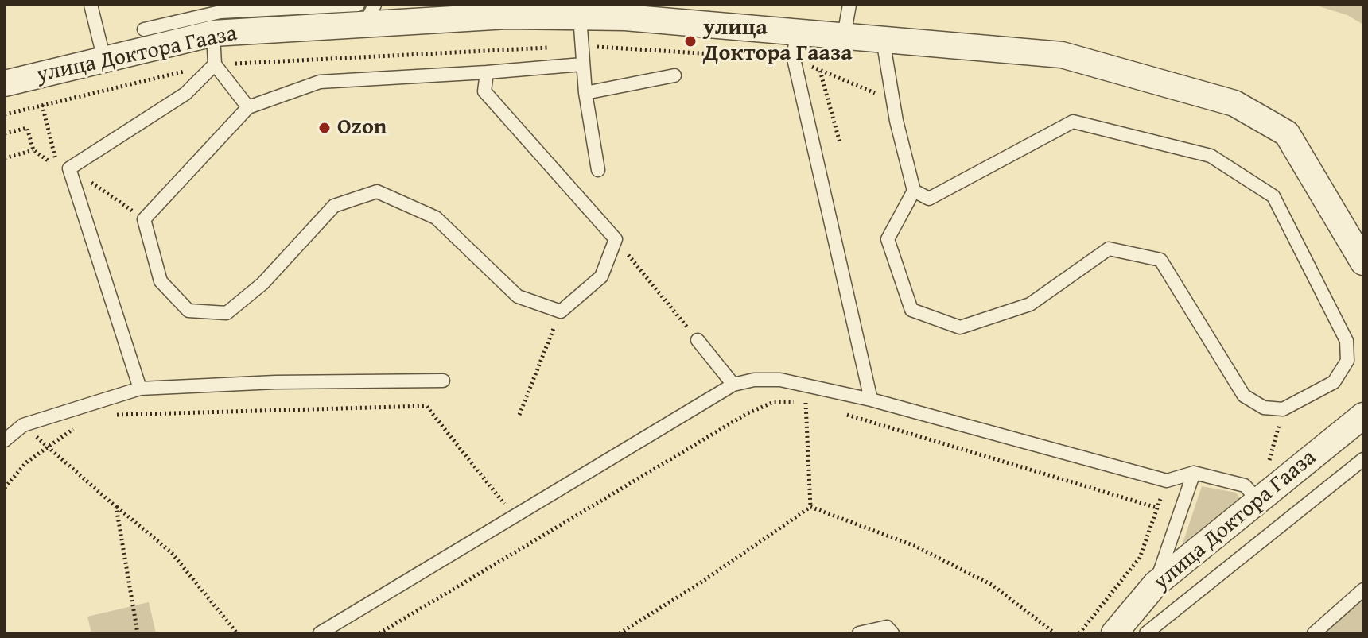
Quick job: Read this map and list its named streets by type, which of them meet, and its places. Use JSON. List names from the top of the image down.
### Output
{
  "streets": {
    "street": ["улица Доктора Гааза"]
  },
  "places": ["улица Доктора Гааза", "Ozon"]
}
